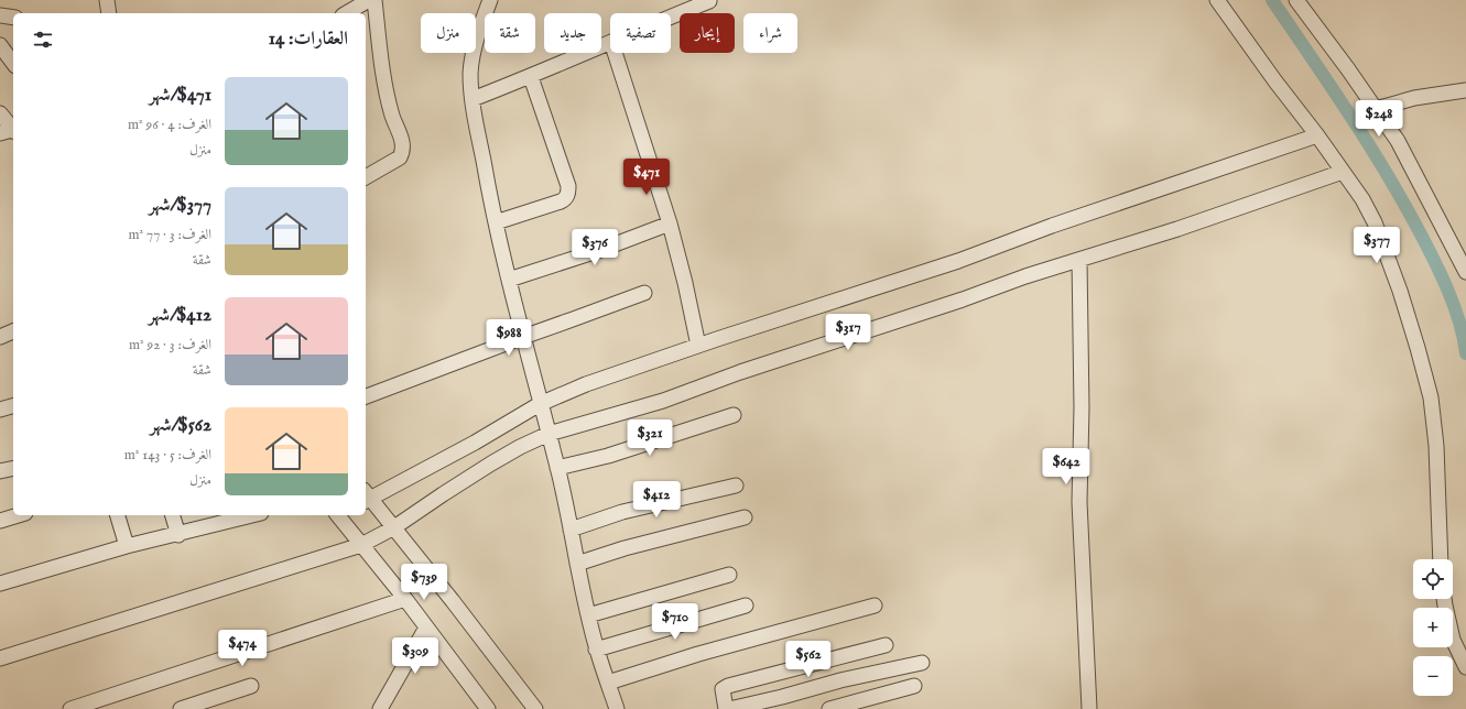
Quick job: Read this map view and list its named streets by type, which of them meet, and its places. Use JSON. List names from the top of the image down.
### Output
{
  "page": {
    "chip": [
      "شراء",
      "إيجار",
      "تصفية",
      "جديد",
      "شقة",
      "منزل"
    ],
    "heading": "العقارات: 14",
    "list": [
      {
        "name": "$471/شهر",
        "note": "الغرف: 4 · 96 m² · منزل"
      },
      {
        "name": "$377/شهر",
        "note": "الغرف: 3 · 77 m² · شقة"
      },
      {
        "name": "$412/شهر",
        "note": "الغرف: 3 · 92 m² · شقة"
      },
      {
        "name": "$562/شهر",
        "note": "الغرف: 5 · 143 m² · منزل"
      }
    ],
    "price": [
      "$248",
      "$471",
      "$377",
      "$376",
      "$317",
      "$988",
      "$321",
      "$642",
      "$412",
      "$739",
      "$710",
      "$474",
      "$309",
      "$562"
    ],
    "map_buttons": ["+", "−"]
  }
}
